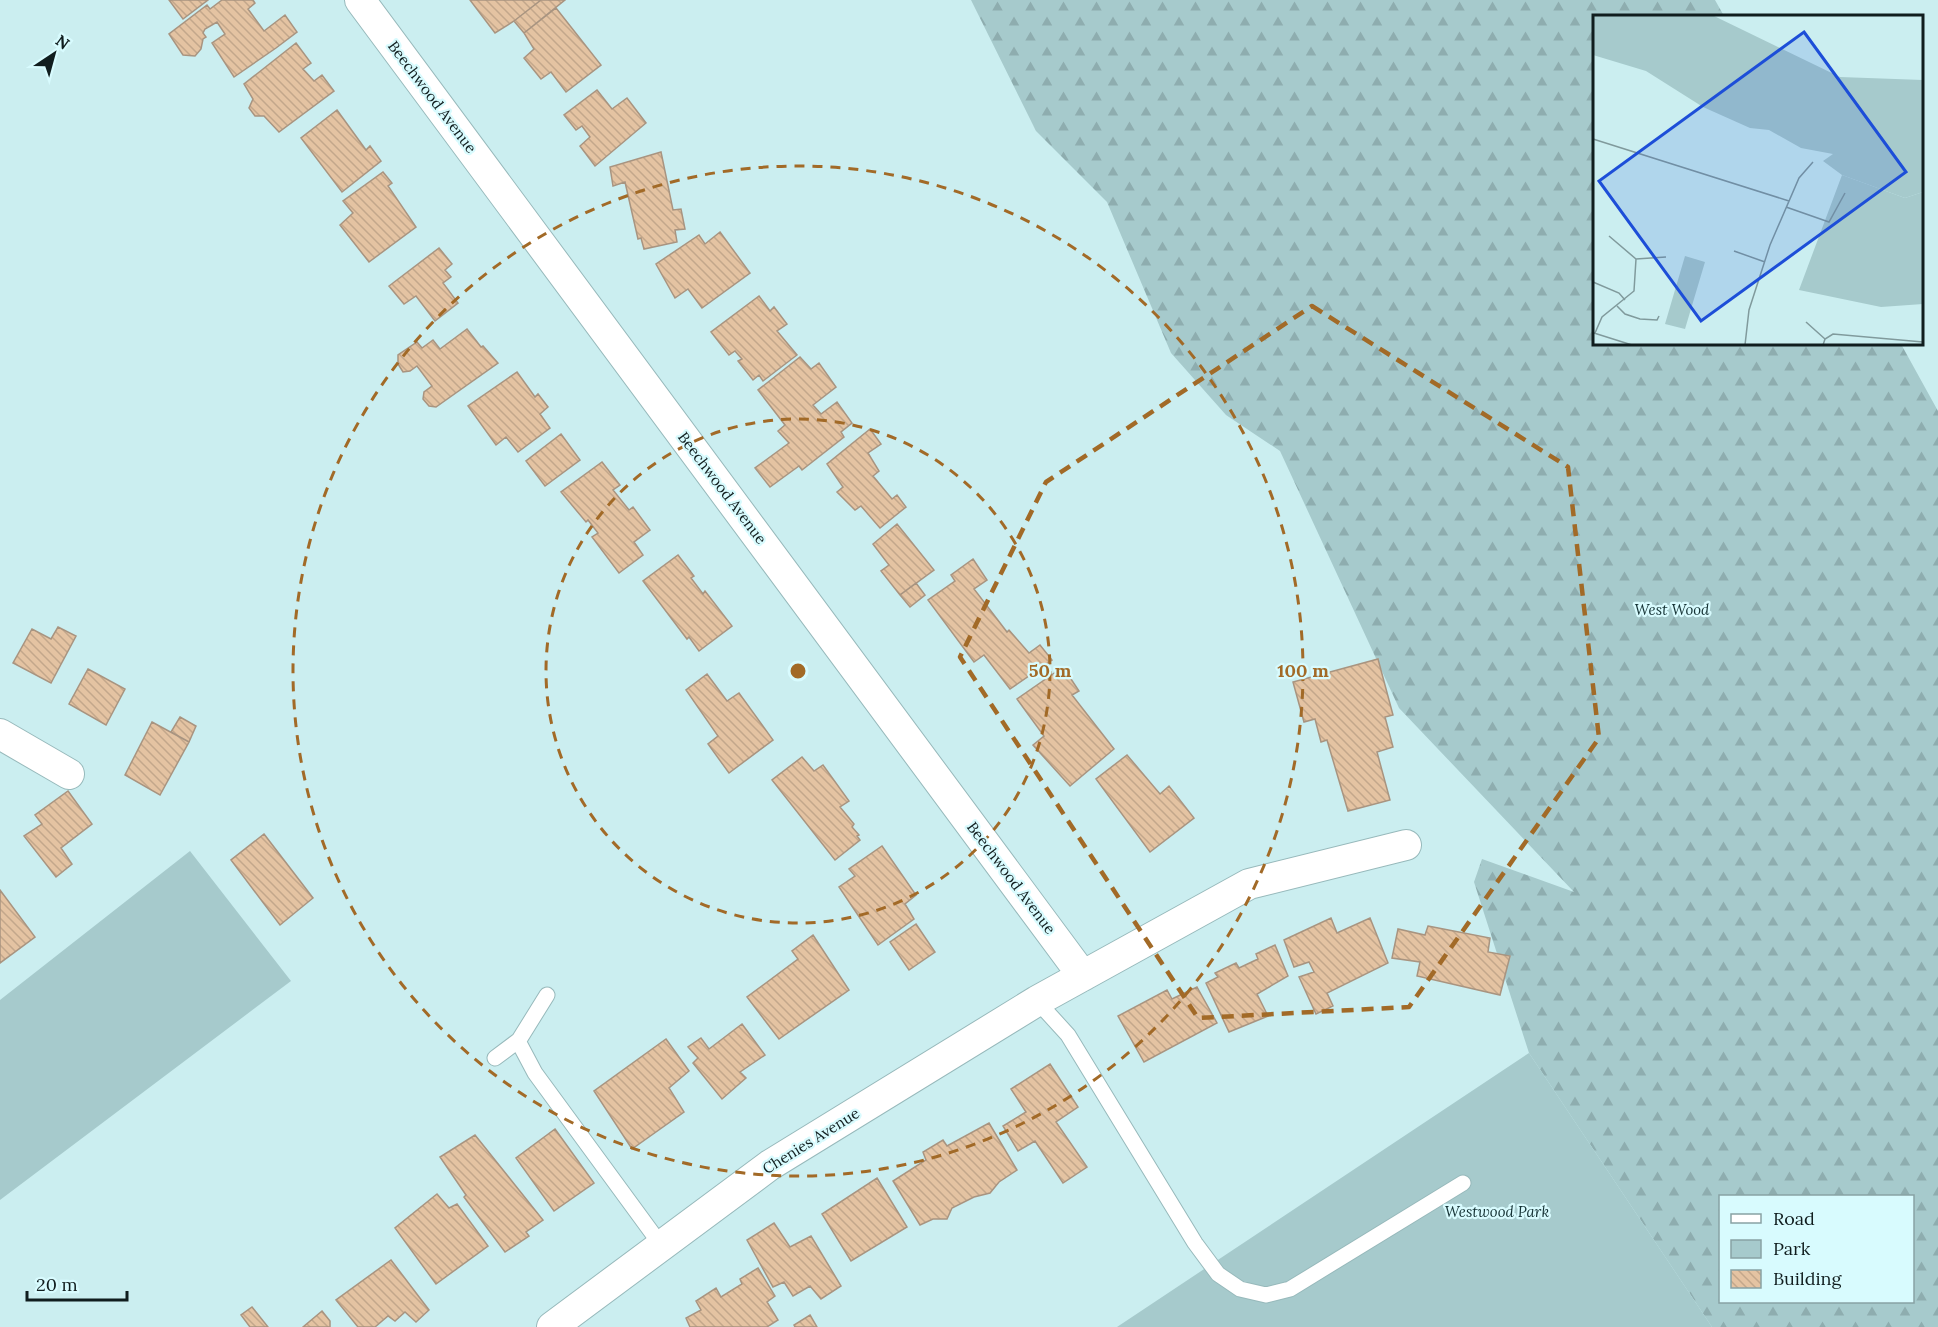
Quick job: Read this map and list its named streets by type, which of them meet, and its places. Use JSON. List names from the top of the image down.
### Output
{
  "streets": {
    "street": ["Beechwood Avenue", "Chenies Avenue"]
  },
  "crossings": [
    ["Beechwood Avenue", "Chenies Avenue"]
  ],
  "parks": ["West Wood", "Westwood Park"],
  "legend": ["Road", "Park", "Building"],
  "scale_bar": "20 m",
  "north": "top right",
  "rings": ["50 m", "100 m"]
}
